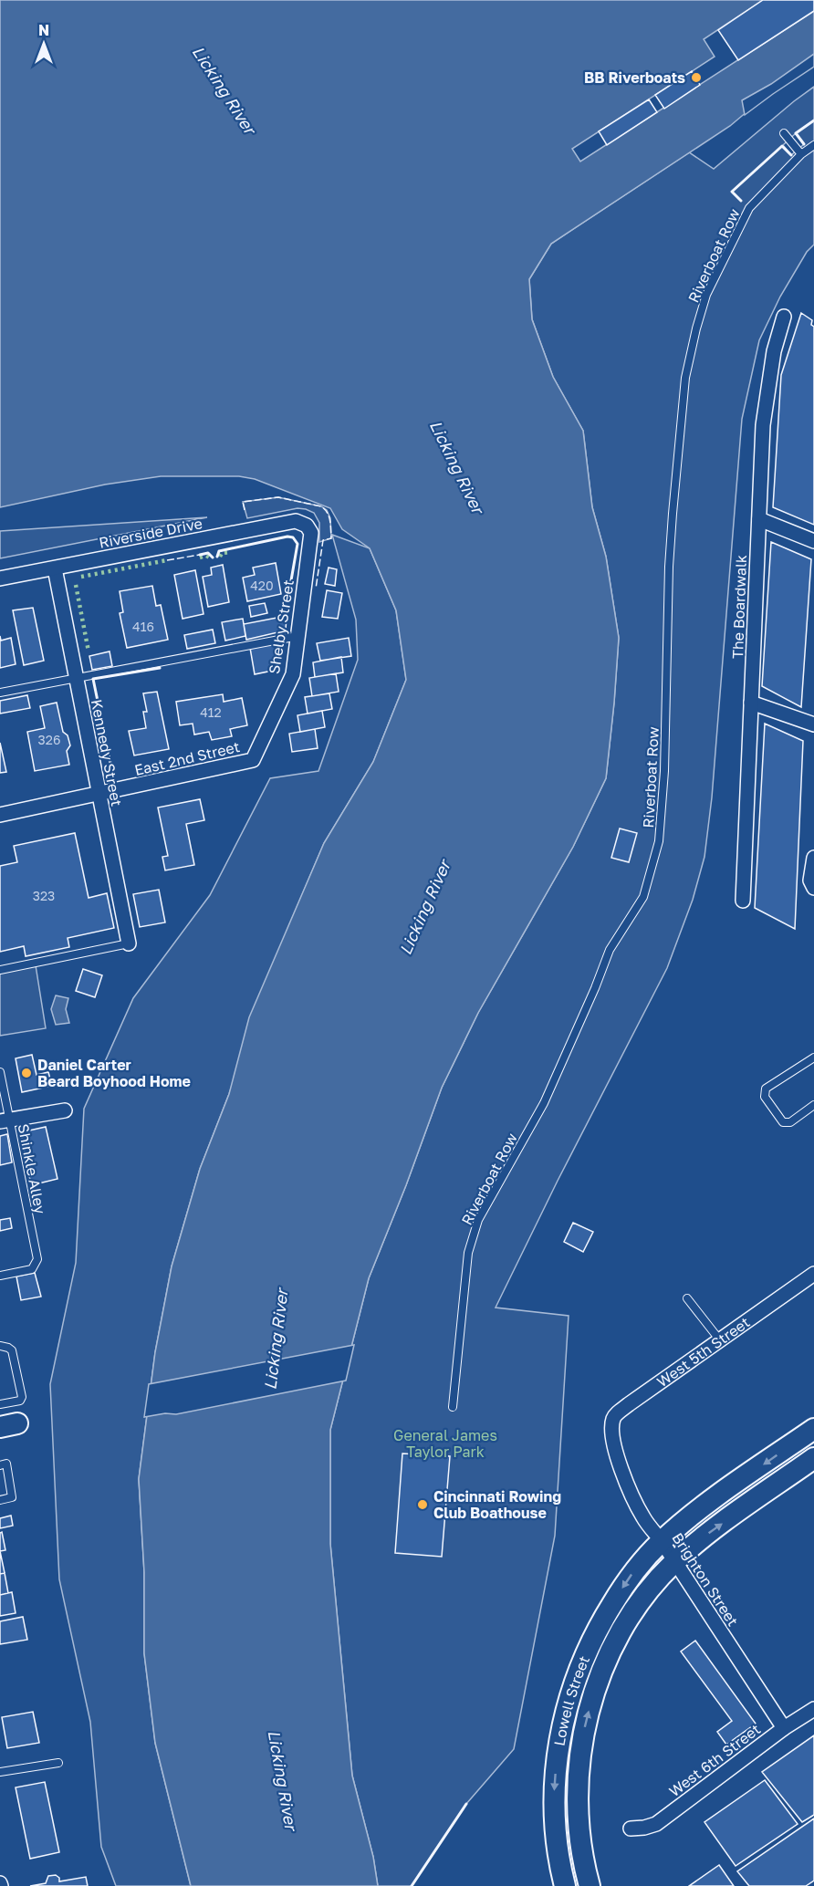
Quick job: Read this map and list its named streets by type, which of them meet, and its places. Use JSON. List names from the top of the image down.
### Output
{
  "streets": {
    "main road": ["Lowell Street"],
    "street": [
      "Riverside Drive",
      "The Boardwalk",
      "Shelby Street",
      "Kennedy Street",
      "East 2nd Street",
      "West 5th Street",
      "Brighton Street",
      "West 6th Street"
    ],
    "lane": ["Riverboat Row", "Shinkle Alley"]
  },
  "crossings": [
    ["Riverside Drive", "Shelby Street"],
    ["Riverside Drive", "Kennedy Street"],
    ["Shelby Street", "East 2nd Street"],
    ["Kennedy Street", "East 2nd Street"],
    ["West 5th Street", "Brighton Street"],
    ["Brighton Street", "Lowell Street"],
    ["Brighton Street", "West 6th Street"]
  ],
  "water": ["Licking River"],
  "parks": ["General James Taylor Park"],
  "places": ["BB Riverboats", "Daniel Carter Beard Boyhood Home", "Cincinnati Rowing Club Boathouse"],
  "house_numbers": [
    "420",
    "416",
    "412",
    "326",
    "323"
  ],
  "north": "top"
}
